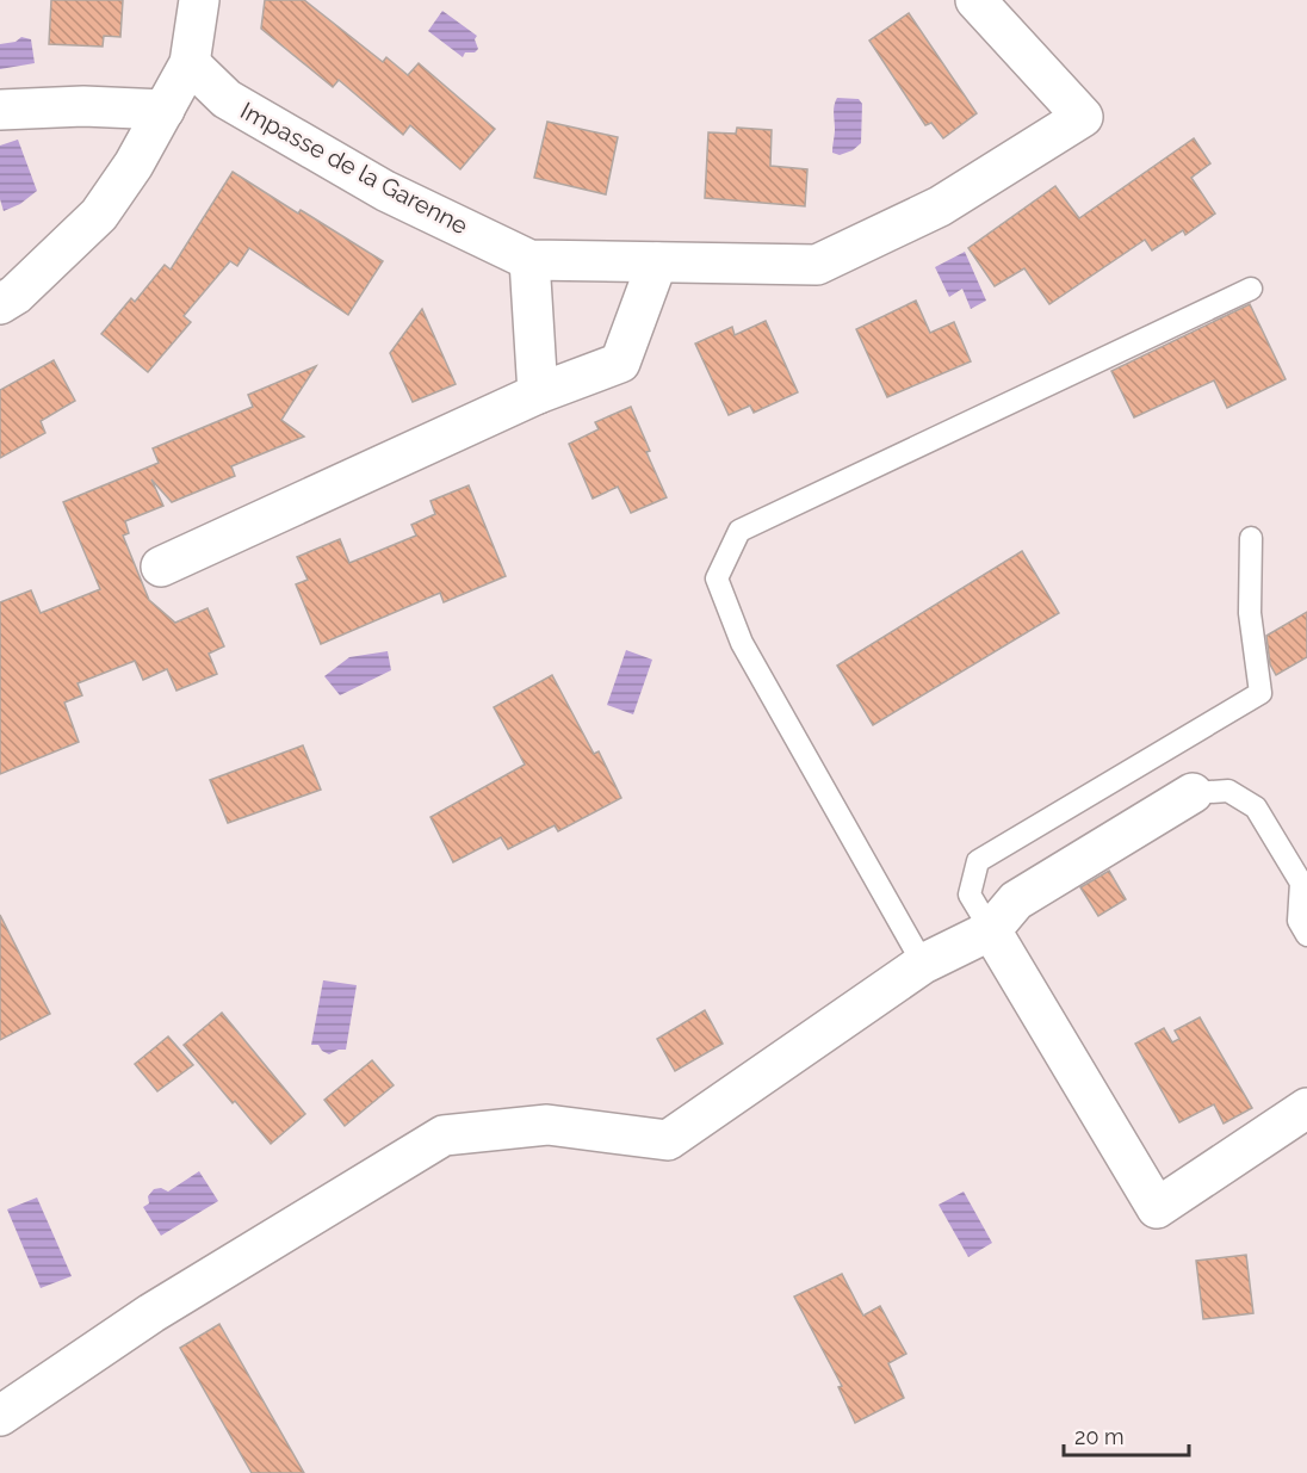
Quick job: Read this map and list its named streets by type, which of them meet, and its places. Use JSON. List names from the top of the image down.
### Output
{
  "streets": {
    "street": ["Impasse de la Garenne"]
  },
  "scale_bar": "20 m"
}
